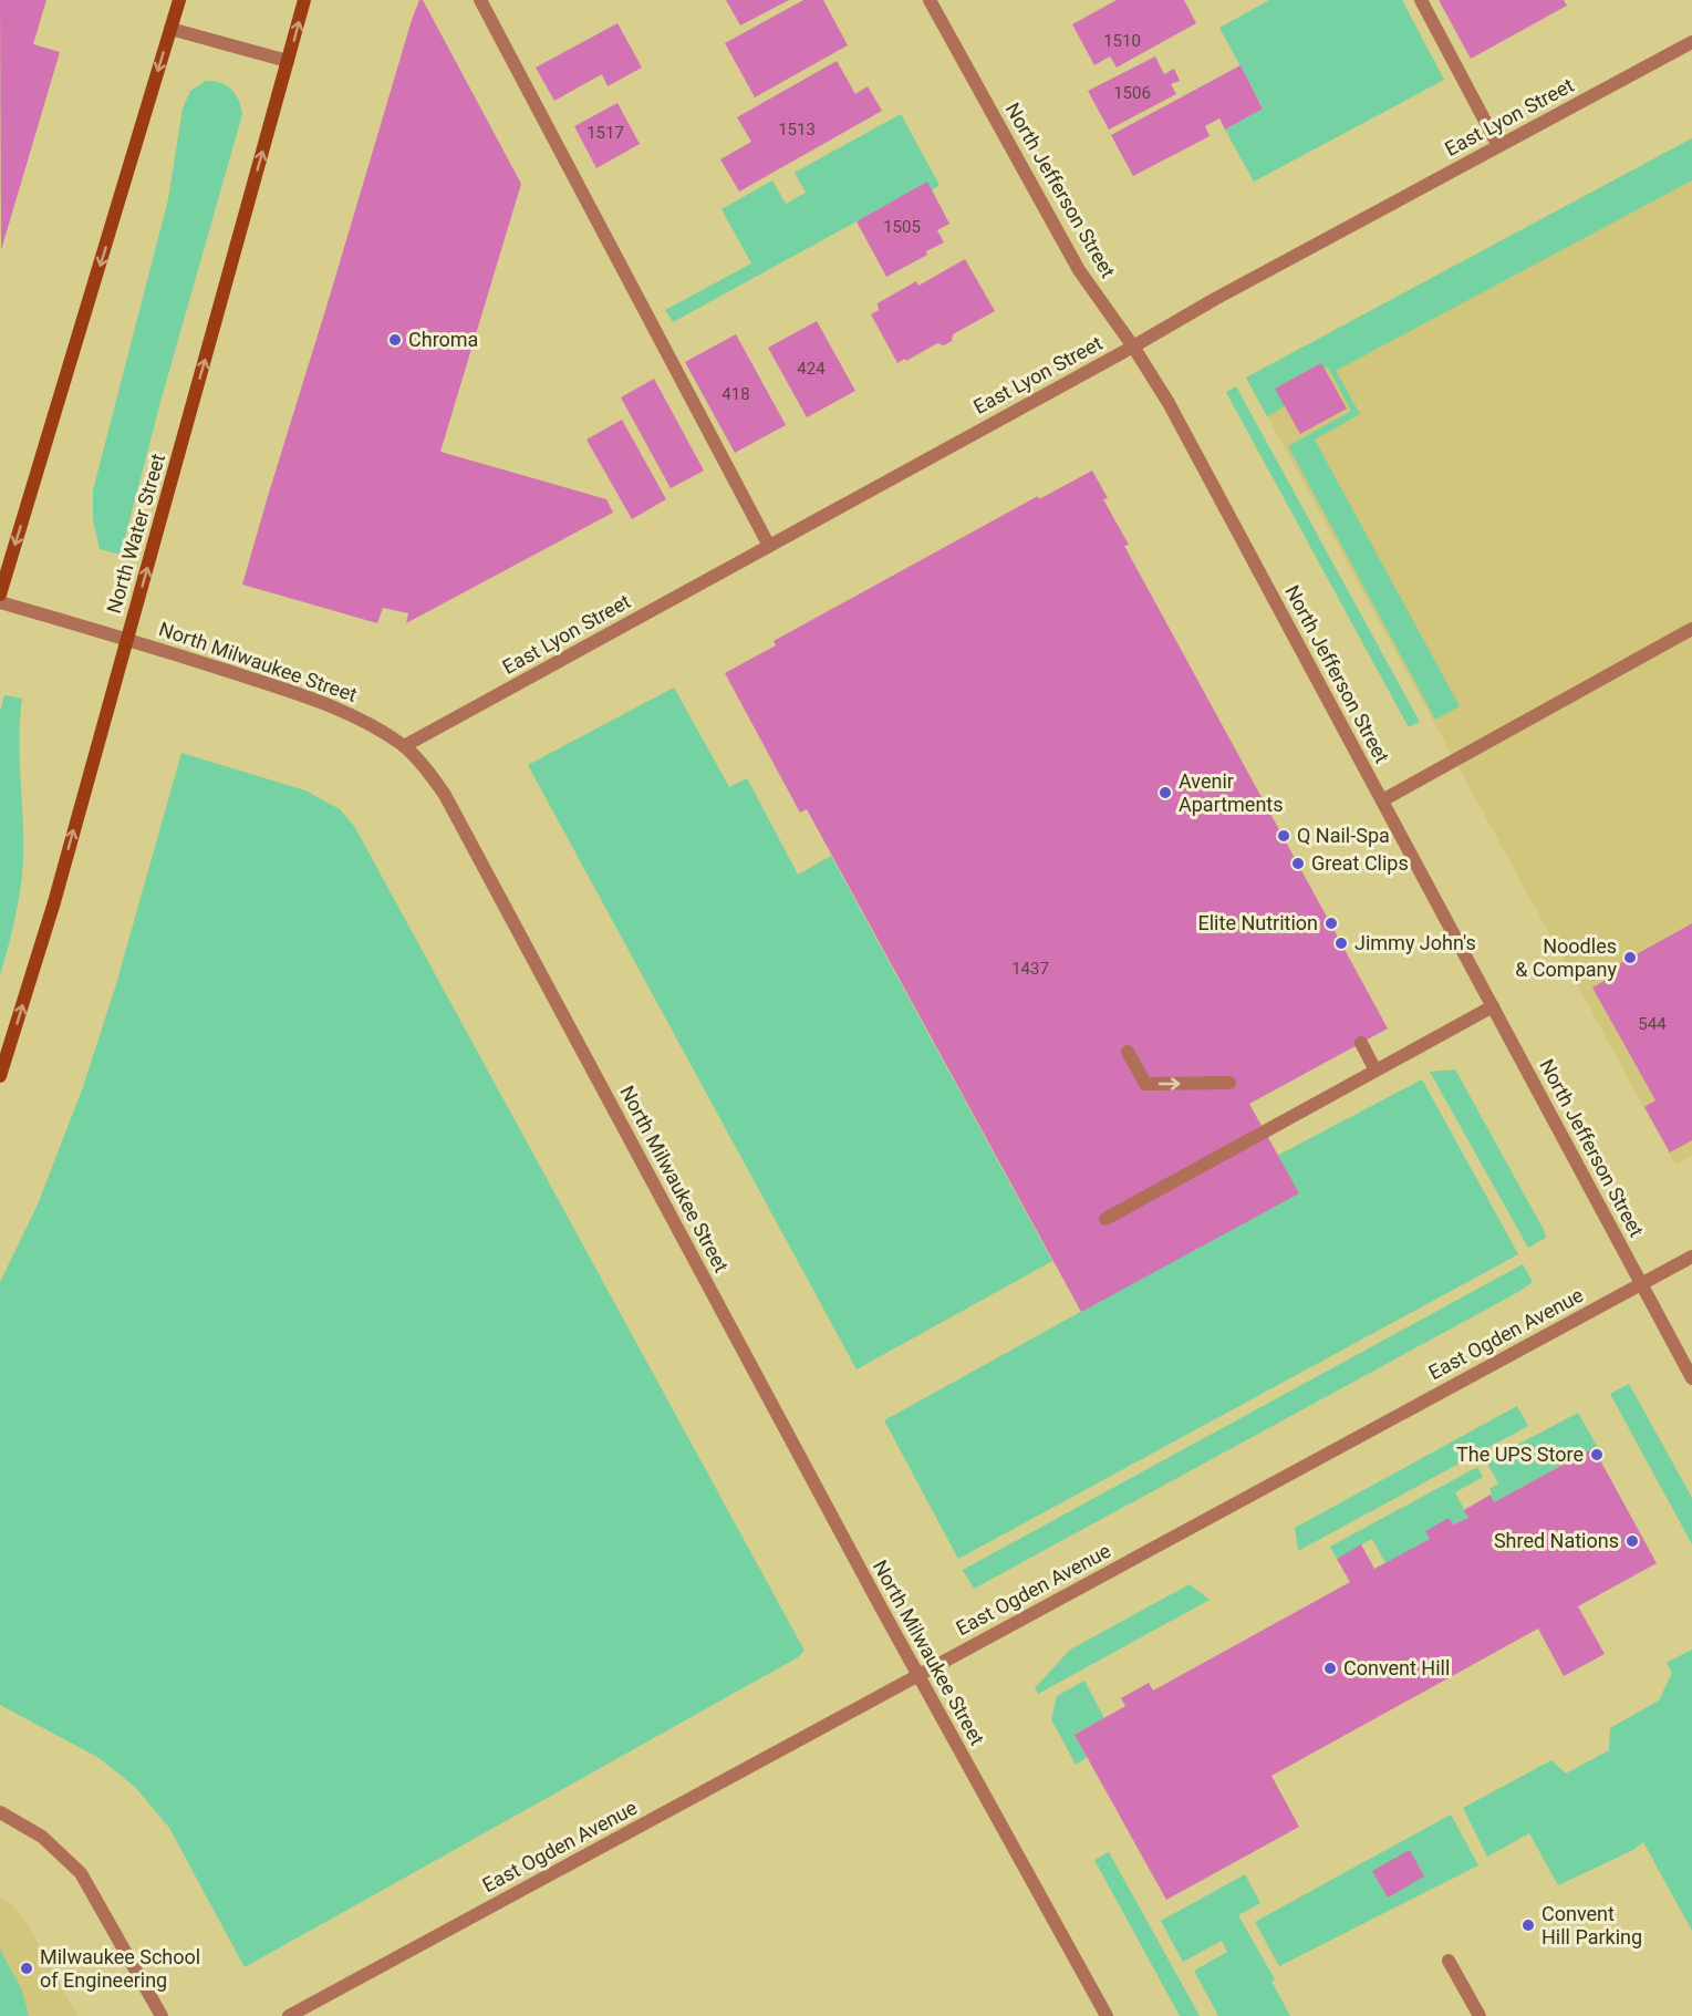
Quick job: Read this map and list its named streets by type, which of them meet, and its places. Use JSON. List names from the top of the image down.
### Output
{
  "streets": {
    "main road": ["North Water Street"],
    "street": [
      "East Lyon Street",
      "North Jefferson Street",
      "North Milwaukee Street",
      "East Ogden Avenue"
    ]
  },
  "crossings": [
    ["East Lyon Street", "North Jefferson Street"],
    ["East Lyon Street", "North Milwaukee Street"],
    ["North Jefferson Street", "East Ogden Avenue"],
    ["North Water Street", "North Milwaukee Street"],
    ["North Milwaukee Street", "East Ogden Avenue"]
  ],
  "one_way": ["North Water Street"],
  "places": [
    "Chroma",
    "Avenir Apartments",
    "Q Nail-Spa",
    "Great Clips",
    "Elite Nutrition",
    "Jimmy John's",
    "Noodles & Company",
    "The UPS Store",
    "Shred Nations",
    "Convent Hill",
    "Convent Hill Parking",
    "Milwaukee School of Engineering"
  ],
  "house_numbers": [
    "1510",
    "1506",
    "1513",
    "1517",
    "1505",
    "424",
    "418",
    "1437",
    "544"
  ]
}
